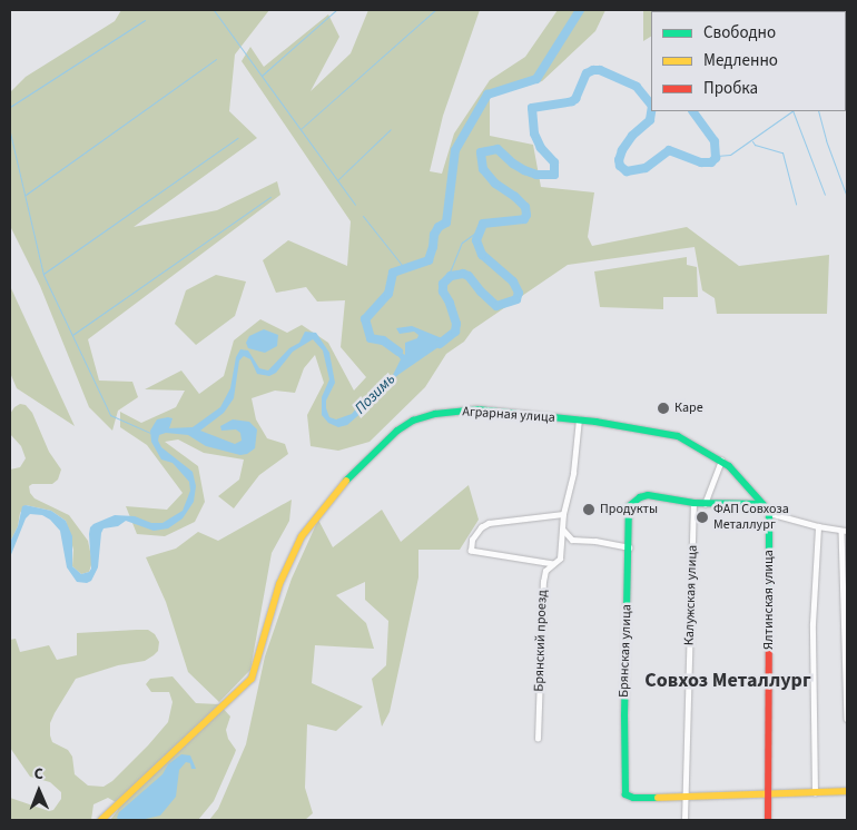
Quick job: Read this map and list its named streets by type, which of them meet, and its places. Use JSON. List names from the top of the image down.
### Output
{
  "streets": {
    "street": [
      "Аграрная улица",
      "Калужская улица",
      "Ялтинская улица",
      "Брянский проезд",
      "Брянская улица"
    ]
  },
  "crossings": [
    ["Аграрная улица", "Ялтинская улица"],
    ["Аграрная улица", "Брянский проезд"],
    ["Калужская улица", "Брянская улица"]
  ],
  "districts": ["Совхоз Металлург"],
  "water": ["Позимь"],
  "places": ["Каре", "Продукты", "ФАП Совхоза Металлург"],
  "legend": ["Свободно", "Медленно", "Пробка"],
  "north": "top"
}
